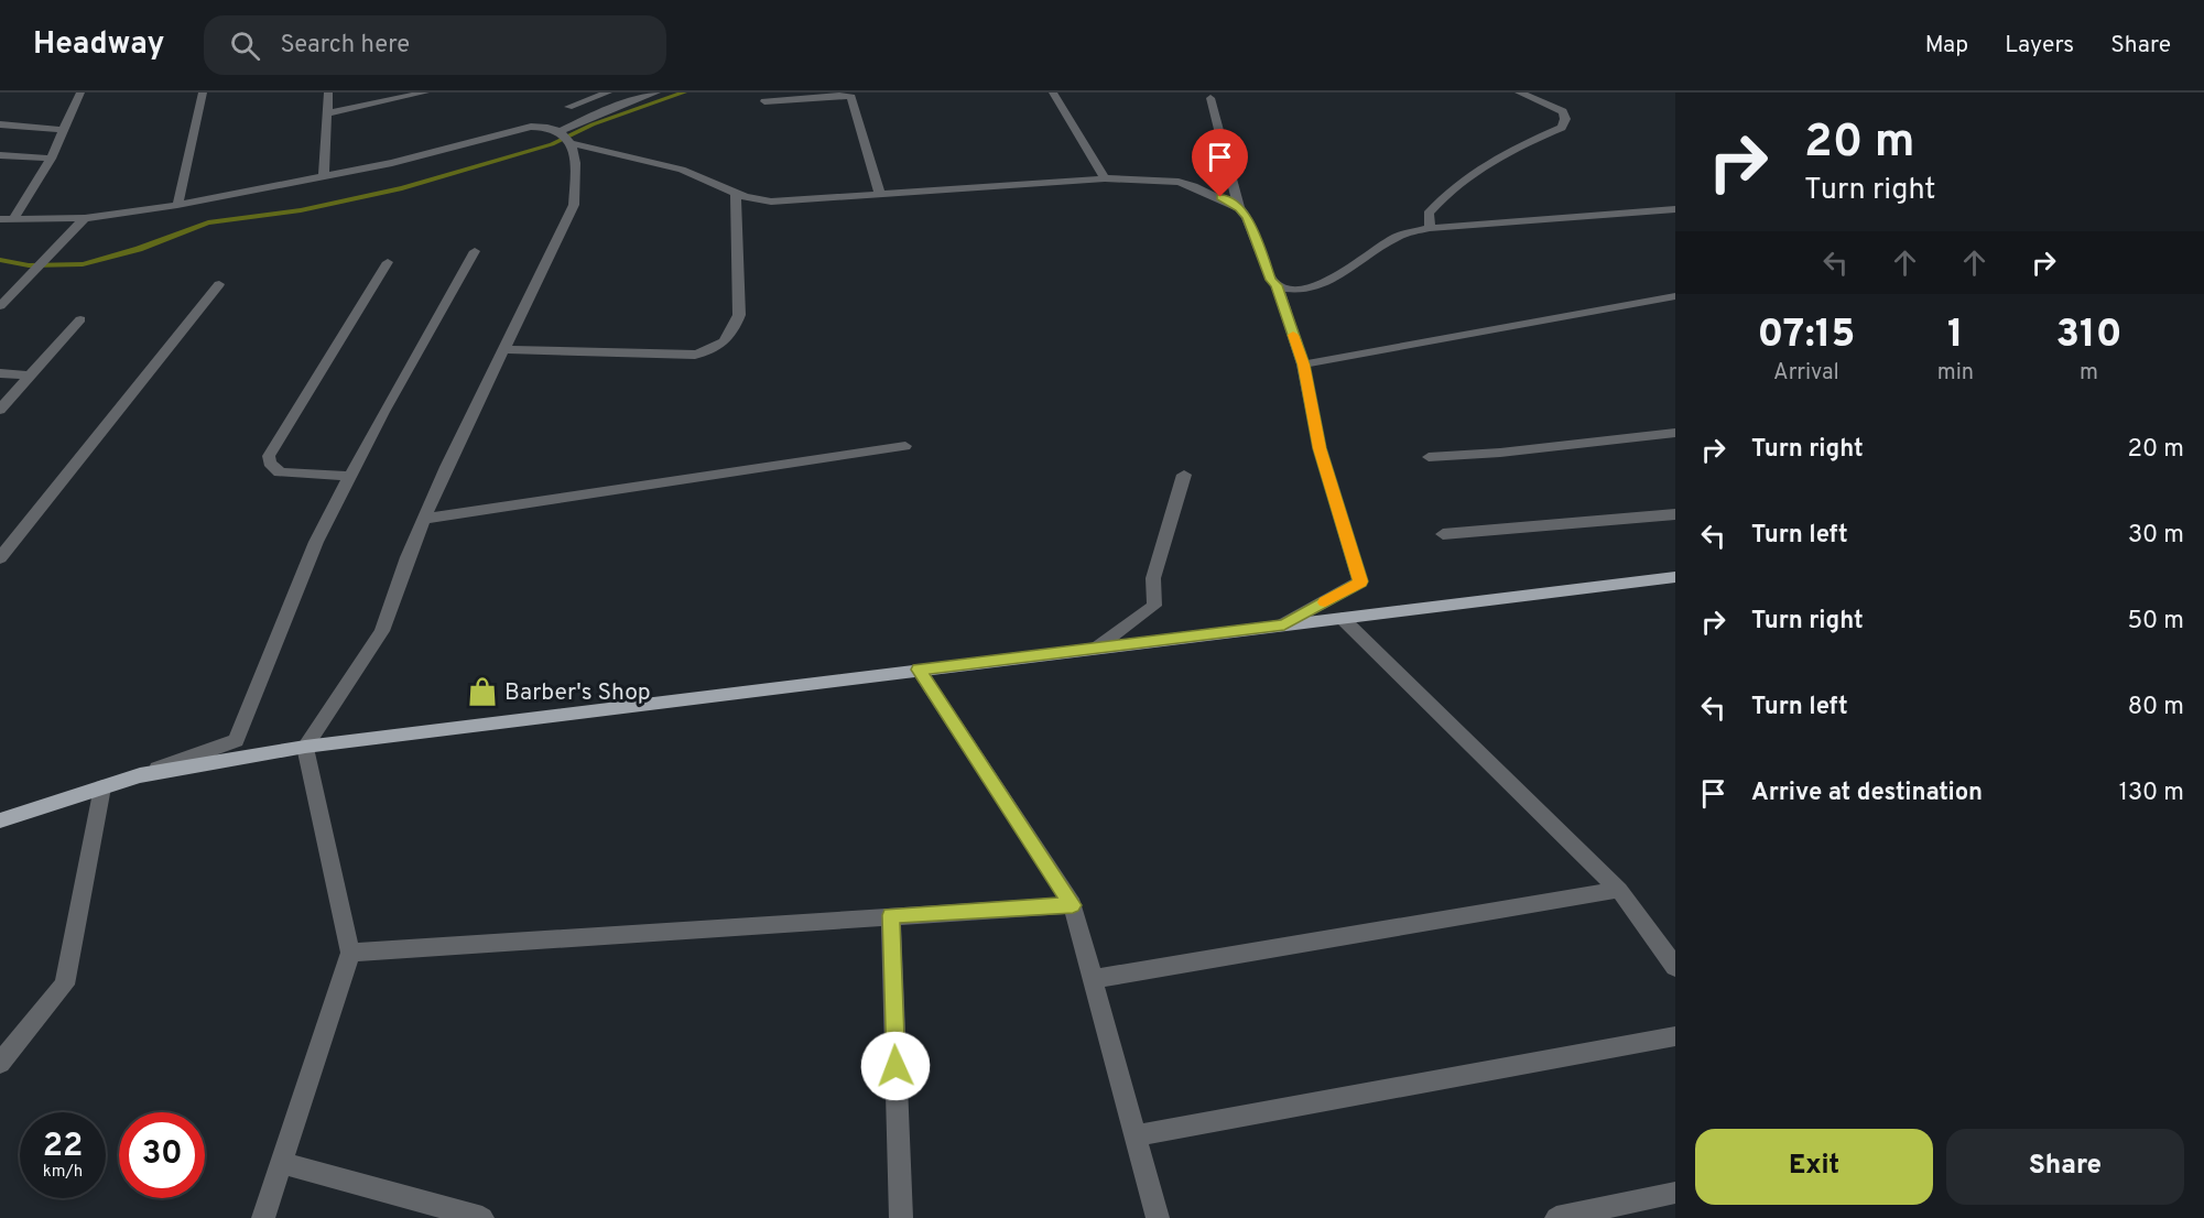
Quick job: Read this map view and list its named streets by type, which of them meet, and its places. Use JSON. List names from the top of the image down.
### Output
{
  "places": {
    "shop": ["Barber's Shop"]
  },
  "page": {
    "header": "Headway",
    "search": "Search here",
    "nav": ["Map", "Layers", "Share"],
    "turn": ["20 m", "Turn right"],
    "eta": [
      "07:15",
      "Arrival",
      "1",
      "min",
      "310",
      "m"
    ],
    "list": [
      {
        "name": "Turn right",
        "value": "20 m"
      },
      {
        "name": "Turn left",
        "value": "30 m"
      },
      {
        "name": "Turn right",
        "value": "50 m"
      },
      {
        "name": "Turn left",
        "value": "80 m"
      },
      {
        "name": "Arrive at destination",
        "value": "130 m"
      }
    ],
    "speed": "22 km/h",
    "limit": "30",
    "buttons": ["Exit", "Share"]
  }
}
